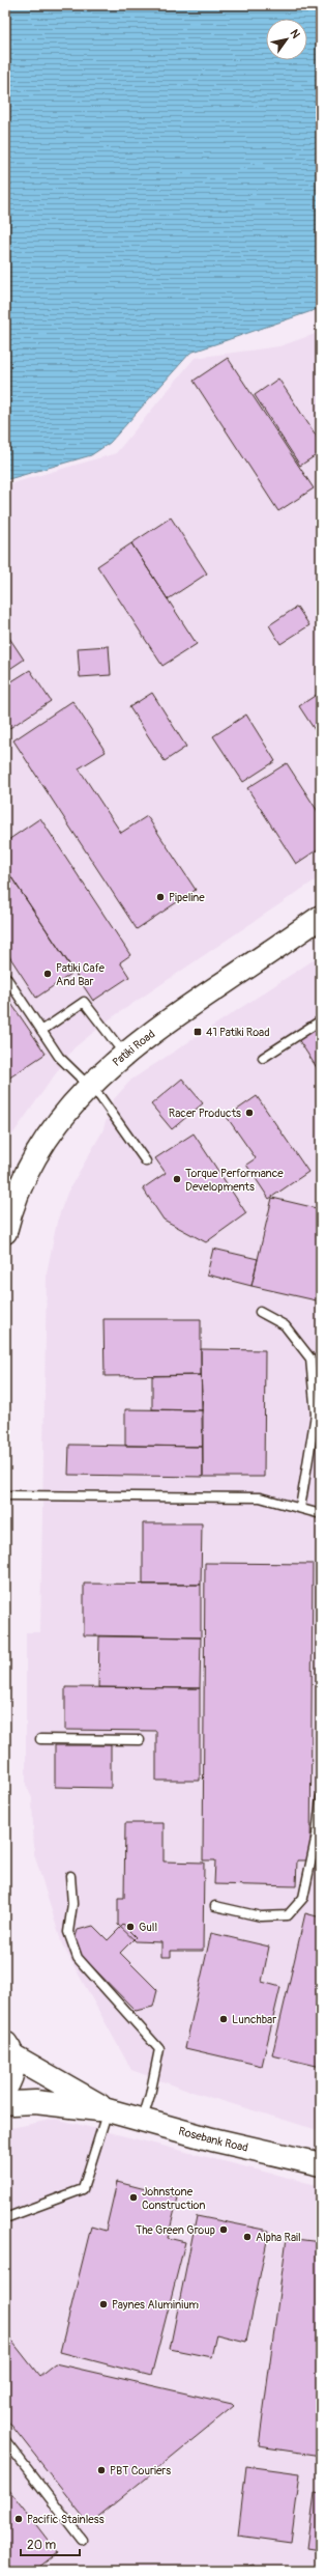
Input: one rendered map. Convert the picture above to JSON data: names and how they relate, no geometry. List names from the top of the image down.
{
  "streets": {
    "main road": ["Patiki Road", "Rosebank Road"]
  },
  "places": {
    "other": [
      "Pipeline",
      "Patiki Cafe And Bar",
      "Racer Products",
      "Torque Performance Developments",
      "Gull",
      "Lunchbar",
      "Johnstone Construction",
      "The Green Group",
      "Alpha Rail",
      "Paynes Aluminium",
      "PBT Couriers",
      "Pacific Stainless"
    ],
    "transit": ["41 Patiki Road"]
  },
  "scale_bar": "20 m",
  "north": "top right"
}
